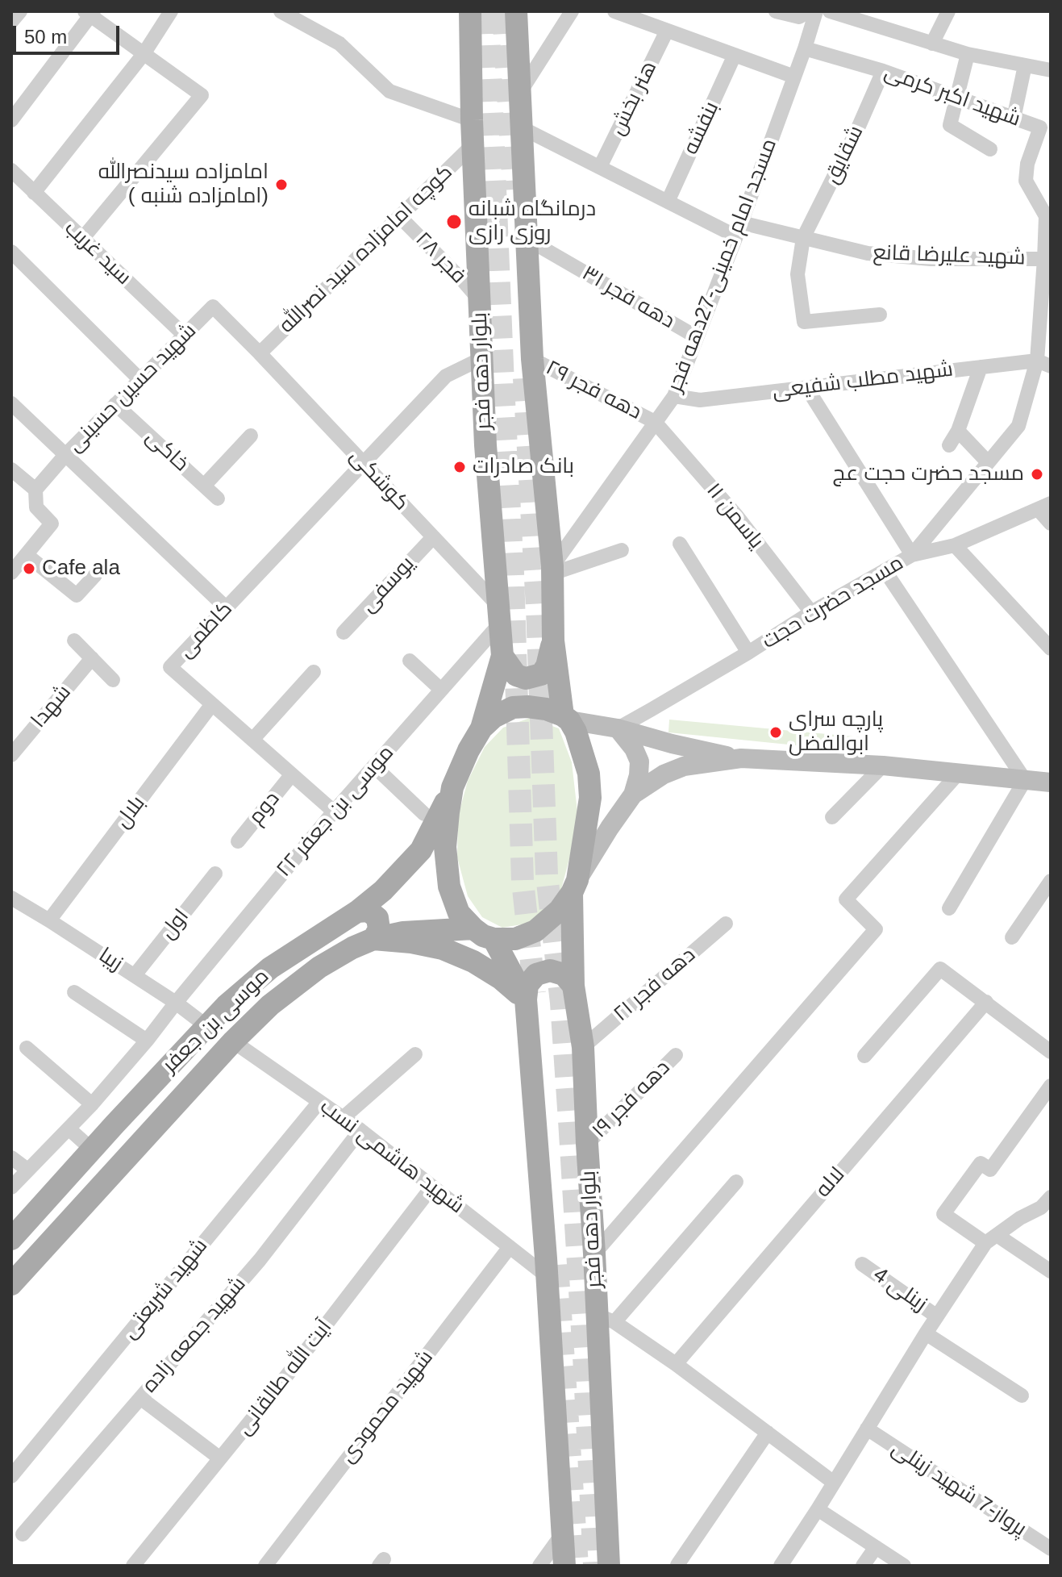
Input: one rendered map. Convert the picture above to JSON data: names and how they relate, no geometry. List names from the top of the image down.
{
  "streets": {
    "main road": ["بلوار دهه فجر", "موسی بن جعفر"],
    "street": [
      "شهید اکبر کرمی",
      "هنر بخش",
      "بنفشه",
      "شقایق",
      "کوچه امامزاده سید نصرالله",
      "سید غریب",
      "شهید علیرضا قانع",
      "فجر ۲۸",
      "مسجد امام خمینی-27دهه فجر",
      "دهه فجر ۳۱",
      "شهید مطلب شفیعی",
      "شهید حسین حسینی",
      "دهه فجر ۲۹",
      "خاکی",
      "کوشکی",
      "یاسمن ۱۱",
      "یوسفی",
      "مسجد حضرت حجت",
      "کاظمی",
      "شهدا",
      "دوم",
      "موسی بن جعفر ۲۲",
      "بلال",
      "اول",
      "زیبا",
      "دهه فجر ۲۱",
      "دهه فجر ۱۹",
      "شهید هاشمی نسب",
      "لاله",
      "شهید شریعتی",
      "زینلی 4",
      "شهید جمعه زاده",
      "آیت الله طالقانی",
      "شهید محمودی",
      "پرواز-7 شهید زینلی"
    ]
  },
  "crossings": [
    ["شهید اکبر کرمی", "شقایق"],
    ["شهید اکبر کرمی", "شهید علیرضا قانع"],
    ["شهید اکبر کرمی", "مسجد امام خمینی-27دهه فجر"],
    ["شهید اکبر کرمی", "مسجد حضرت حجت"],
    ["هنر بخش", "شهید علیرضا قانع"],
    ["بنفشه", "شهید علیرضا قانع"],
    ["شقایق", "شهید علیرضا قانع"],
    ["کوچه امامزاده سید نصرالله", "فجر ۲۸"],
    ["کوچه امامزاده سید نصرالله", "بلوار دهه فجر"],
    ["کوچه امامزاده سید نصرالله", "شهید حسین حسینی"],
    ["کوچه امامزاده سید نصرالله", "کوشکی"],
    ["سید غریب", "شهید حسین حسینی"],
    ["شهید علیرضا قانع", "مسجد امام خمینی-27دهه فجر"],
    ["شهید علیرضا قانع", "مسجد حضرت حجت"],
    ["فجر ۲۸", "بلوار دهه فجر"],
    ["مسجد امام خمینی-27دهه فجر", "دهه فجر ۳۱"],
    ["مسجد امام خمینی-27دهه فجر", "شهید مطلب شفیعی"],
    ["مسجد امام خمینی-27دهه فجر", "دهه فجر ۲۹"],
    ["مسجد امام خمینی-27دهه فجر", "یاسمن ۱۱"],
    ["بلوار دهه فجر", "کوشکی"],
    ["بلوار دهه فجر", "کاظمی"],
    ["بلوار دهه فجر", "موسی بن جعفر ۲۲"],
    ["بلوار دهه فجر", "دهه فجر ۲۱"],
    ["بلوار دهه فجر", "موسی بن جعفر"],
    ["بلوار دهه فجر", "دهه فجر ۱۹"],
    ["شهید مطلب شفیعی", "مسجد حضرت حجت"],
    ["شهید حسین حسینی", "خاکی"],
    ["شهید حسین حسینی", "کوشکی"],
    ["دهه فجر ۲۹", "یاسمن ۱۱"],
    ["کوشکی", "یوسفی"],
    ["کوشکی", "کاظمی"],
    ["کوشکی", "موسی بن جعفر ۲۲"],
    ["یاسمن ۱۱", "مسجد حضرت حجت"],
    ["کاظمی", "دوم"],
    ["کاظمی", "موسی بن جعفر ۲۲"],
    ["کاظمی", "بلال"],
    ["موسی بن جعفر ۲۲", "زیبا"],
    ["بلال", "زیبا"],
    ["اول", "زیبا"],
    ["زیبا", "موسی بن جعفر"],
    ["موسی بن جعفر", "شهید هاشمی نسب"],
    ["شهید هاشمی نسب", "شهید شریعتی"],
    ["شهید هاشمی نسب", "شهید جمعه زاده"],
    ["شهید هاشمی نسب", "آیت الله طالقانی"],
    ["شهید هاشمی نسب", "شهید محمودی"]
  ],
  "places": [
    "امامزاده سیدنصرالله ( امامزاده شنبه)",
    "درمانگاه شبانه روزی رازی",
    "بانک صادرات",
    "مسجد حضرت حجت عج",
    "Cafe ala",
    "پارچه سرای ابوالفضل"
  ],
  "scale_bar": "50 m"
}
